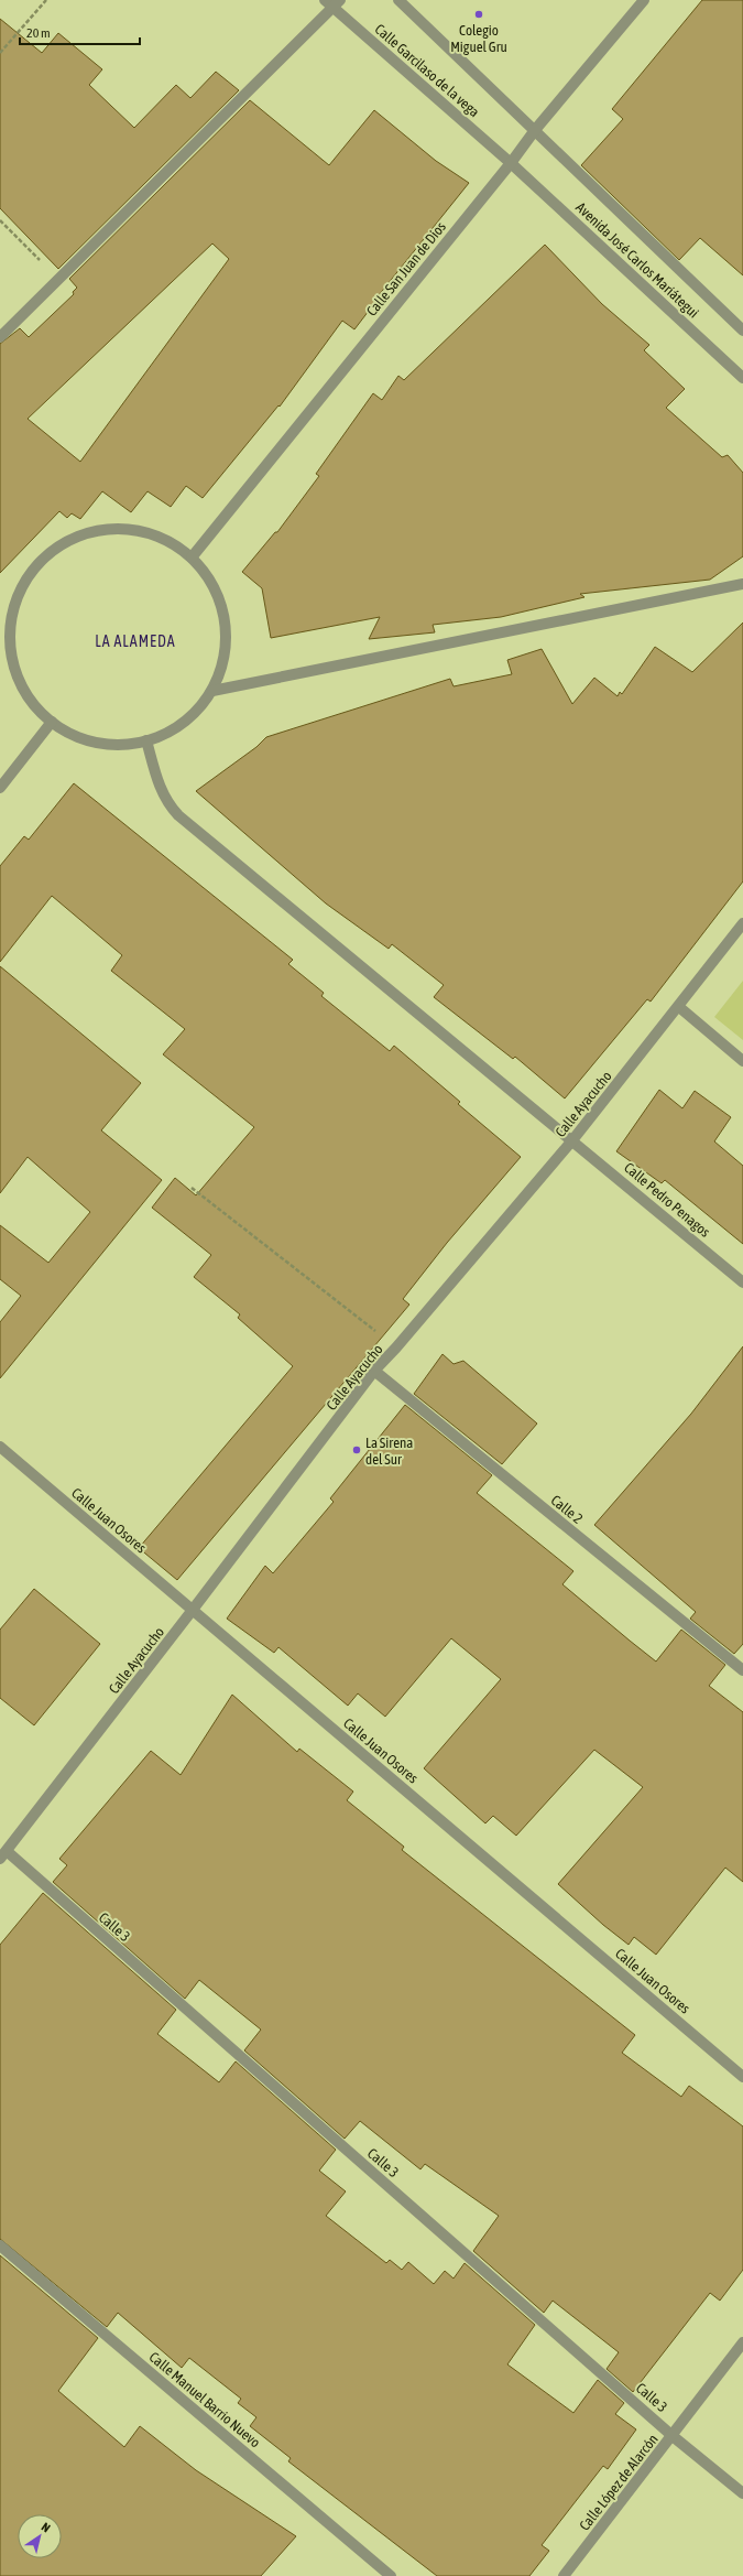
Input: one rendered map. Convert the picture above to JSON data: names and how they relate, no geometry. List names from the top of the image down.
{
  "streets": {
    "street": [
      "Calle Garcilaso de la vega",
      "Avenida José Carlos Mariátegui",
      "Calle San Juan de Dios",
      "Calle Ayacucho",
      "Calle Pedro Penagos",
      "Calle 2",
      "Calle Juan Osores",
      "Calle 3",
      "Calle Manuel Barrio Nuevo",
      "Calle López de Alarcón"
    ]
  },
  "crossings": [
    ["Calle Garcilaso de la vega", "Avenida José Carlos Mariátegui"],
    ["Calle Garcilaso de la vega", "Calle San Juan de Dios"],
    ["Avenida José Carlos Mariátegui", "Calle San Juan de Dios"],
    ["Calle Ayacucho", "Calle Pedro Penagos"],
    ["Calle Ayacucho", "Calle 2"],
    ["Calle Ayacucho", "Calle Juan Osores"],
    ["Calle Ayacucho", "Calle 3"],
    ["Calle 3", "Calle López de Alarcón"]
  ],
  "districts": ["LA ALAMEDA"],
  "places": ["Colegio Miguel Gru", "La Sirena del Sur"],
  "scale_bar": "20 m",
  "north": "top right"
}
